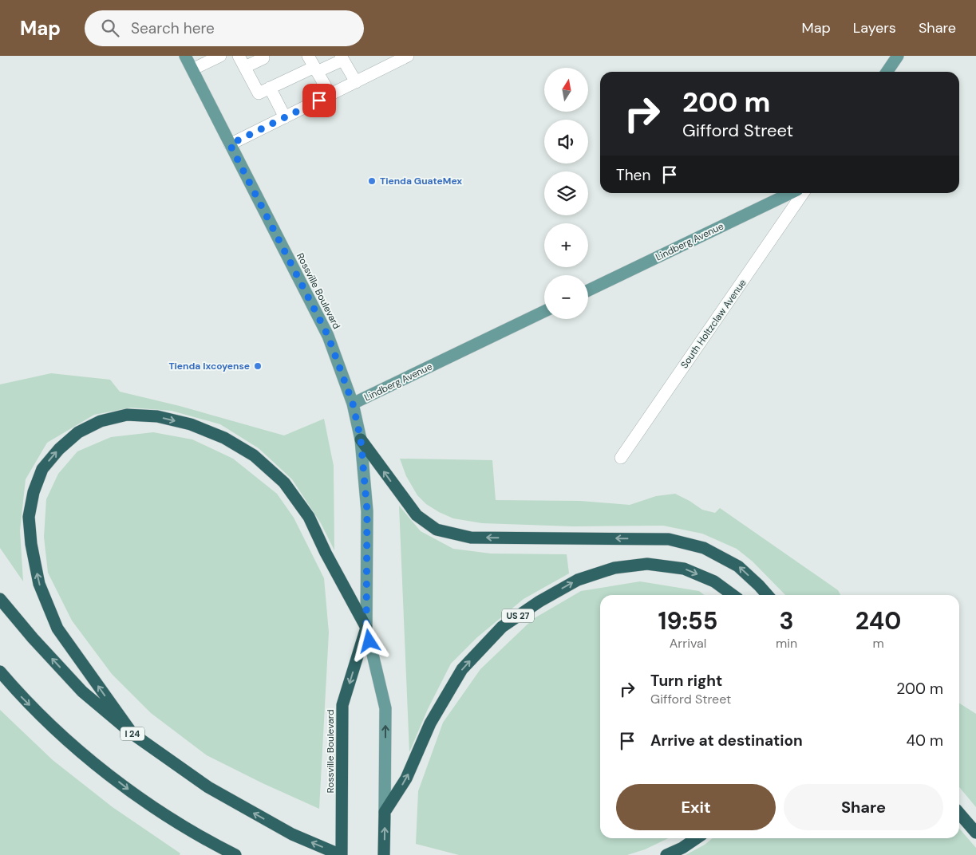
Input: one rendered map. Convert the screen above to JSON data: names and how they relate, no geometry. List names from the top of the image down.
{
  "streets": {
    "highway": ["Rossville Boulevard", "US 27", "I 24"],
    "main road": ["Lindberg Avenue"],
    "street": ["South Holtzclaw Avenue"]
  },
  "crossings": [
    ["Lindberg Avenue", "Rossville Boulevard"],
    ["Rossville Boulevard", "US 27"],
    ["Rossville Boulevard", "I 24"]
  ],
  "places": ["Tienda GuateMex", "Tienda Ixcoyense"],
  "north": "top",
  "page": {
    "header": "Map",
    "search": "Search here",
    "nav": ["Map", "Layers", "Share"],
    "map_buttons": ["+", "−"],
    "turn": ["200 m", "Gifford Street"],
    "then": "Then",
    "eta": [
      "19:55",
      "Arrival",
      "3",
      "min",
      "240",
      "m"
    ],
    "list": [
      {
        "name": "Turn right",
        "note": "Gifford Street",
        "value": "200 m"
      },
      {
        "name": "Arrive at destination",
        "value": "40 m"
      }
    ],
    "buttons": ["Exit", "Share"]
  }
}
